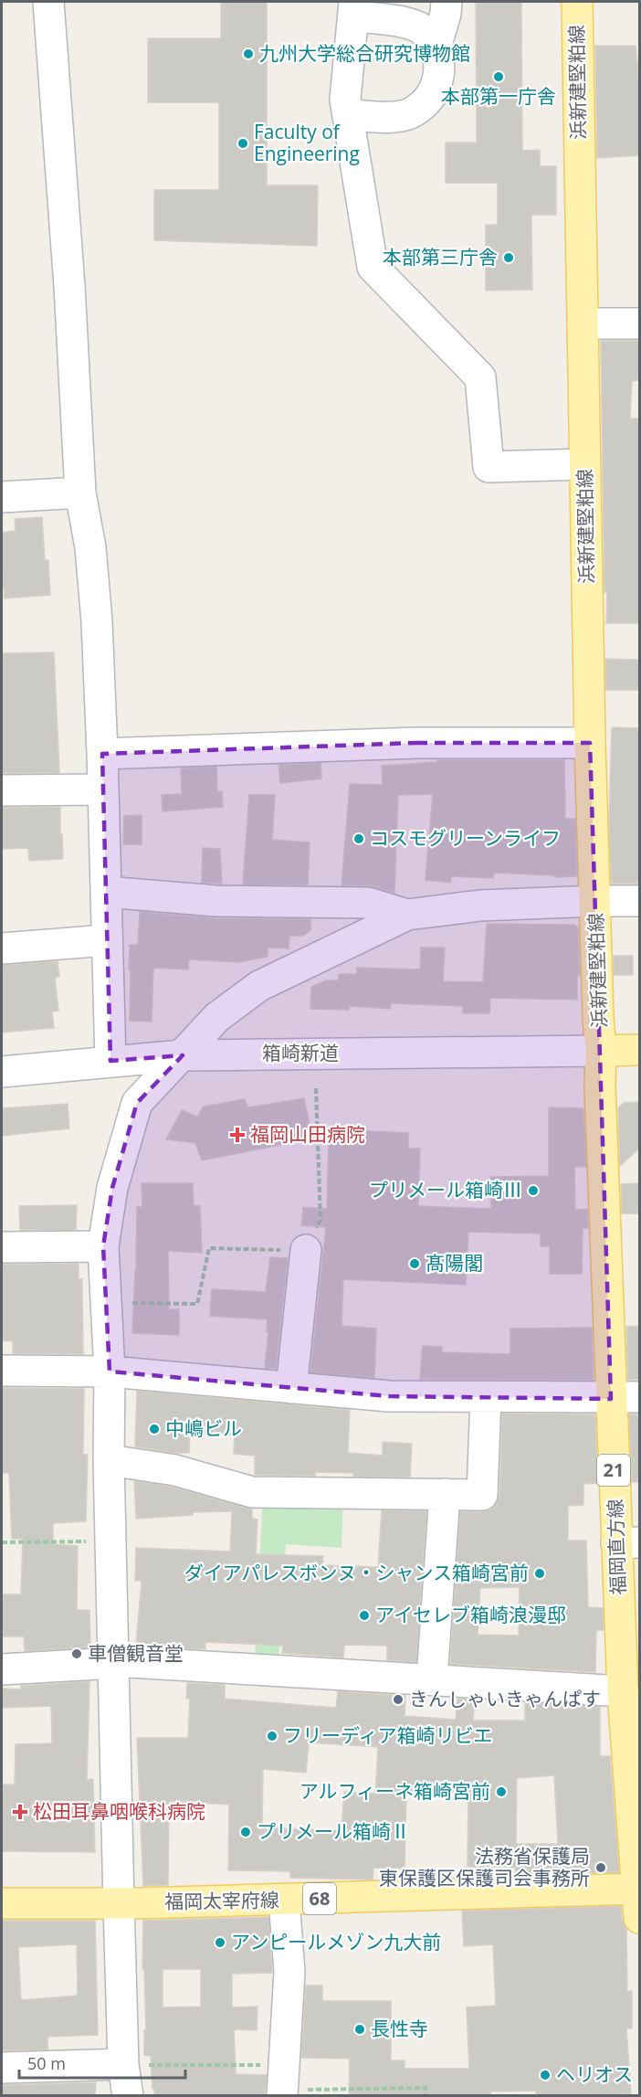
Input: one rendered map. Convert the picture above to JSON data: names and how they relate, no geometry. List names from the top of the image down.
{
  "streets": {
    "main road": [
      "浜新建堅粕線",
      "21",
      "福岡直方線",
      "68",
      "福岡太宰府線"
    ],
    "street": ["箱崎新道"]
  },
  "crossings": [
    ["浜新建堅粕線", "箱崎新道"],
    ["浜新建堅粕線", "福岡直方線"],
    ["箱崎新道", "福岡直方線"],
    ["福岡直方線", "福岡太宰府線"]
  ],
  "places": {
    "other": [
      "九州大学総合研究博物館",
      "本部第一庁舎",
      "Faculty of Engineering",
      "本部第三庁舎",
      "コスモグリーンライフ",
      "プリメール箱崎Ⅲ",
      "髙陽閣",
      "中嶋ビル",
      "ダイアパレスボンヌ・シャンス箱崎宮前",
      "アイセレブ箱崎浪漫邸",
      "車僧観音堂",
      "きんしゃいきゃんぱす",
      "フリーディア箱崎リビエ",
      "アルフィーネ箱崎宮前",
      "プリメール箱崎Ⅱ",
      "法務省保護局 東保護区保護司会事務所",
      "アンピールメゾン九大前",
      "長性寺",
      "ヘリオス"
    ],
    "health": ["福岡山田病院", "松田耳鼻咽喉科病院"]
  },
  "scale_bar": "50 m"
}
